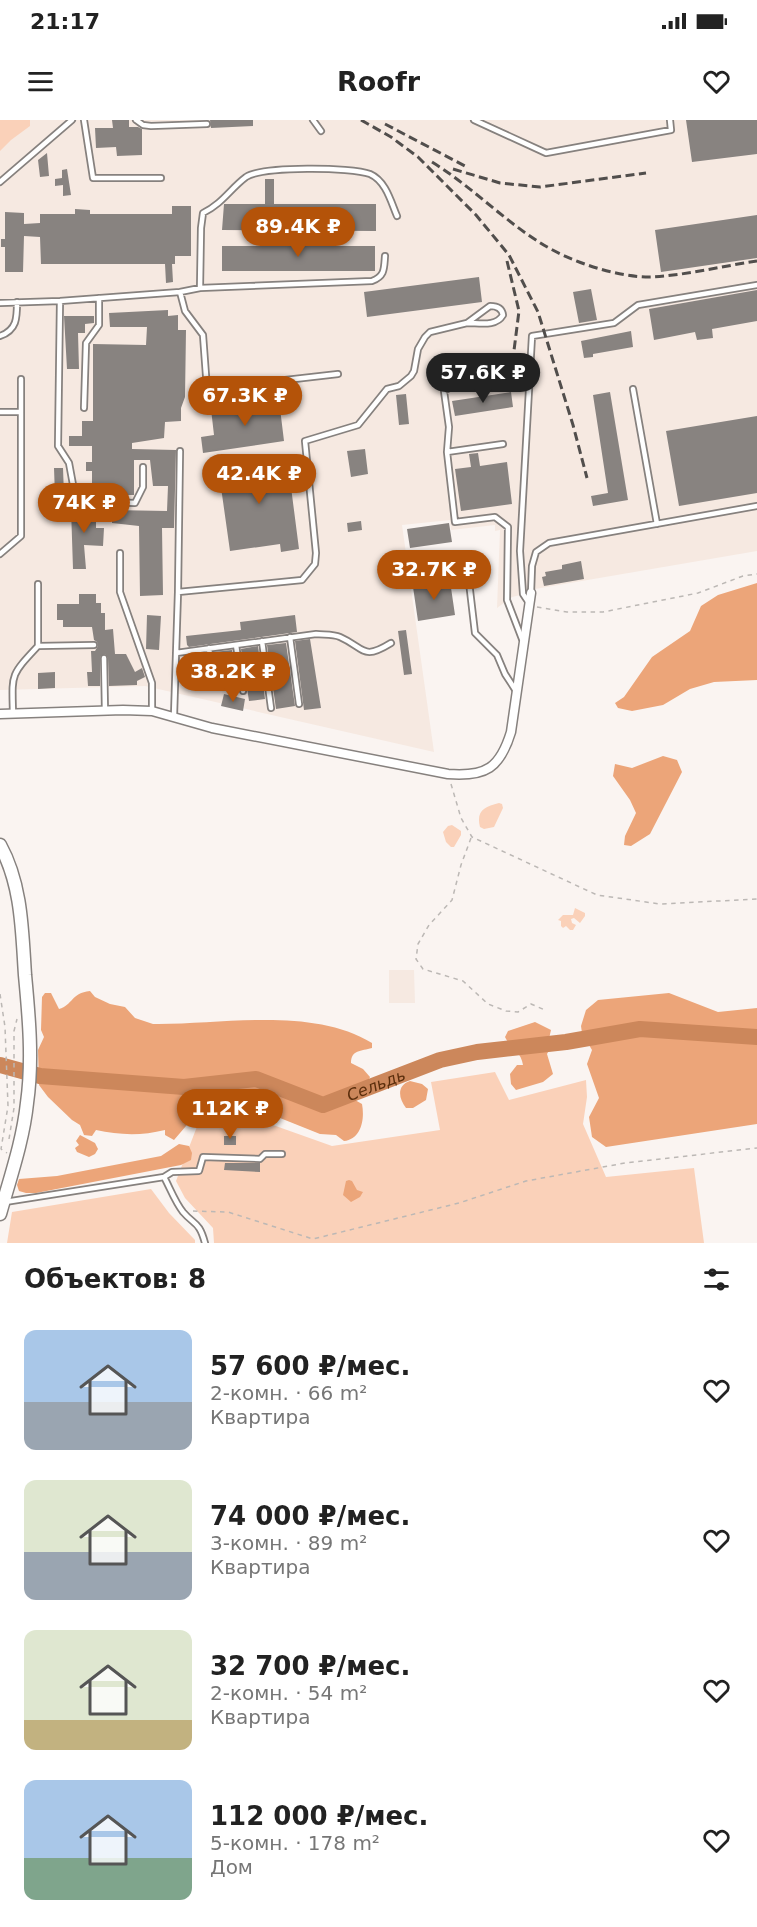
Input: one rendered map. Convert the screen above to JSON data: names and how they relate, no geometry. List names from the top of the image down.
{
  "water": ["Сельдь"],
  "page": {
    "status": "21:17",
    "header": "Roofr",
    "price": [
      "89.4K ₽",
      "57.6K ₽",
      "67.3K ₽",
      "42.4K ₽",
      "74K ₽",
      "32.7K ₽",
      "38.2K ₽",
      "112K ₽"
    ],
    "heading": "Объектов: 8",
    "list": [
      {
        "name": "57 600 ₽/мес.",
        "note": "2-комн. · 66 m² · Квартира"
      },
      {
        "name": "74 000 ₽/мес.",
        "note": "3-комн. · 89 m² · Квартира"
      },
      {
        "name": "32 700 ₽/мес.",
        "note": "2-комн. · 54 m² · Квартира"
      },
      {
        "name": "112 000 ₽/мес.",
        "note": "5-комн. · 178 m² · Дом"
      }
    ]
  }
}
